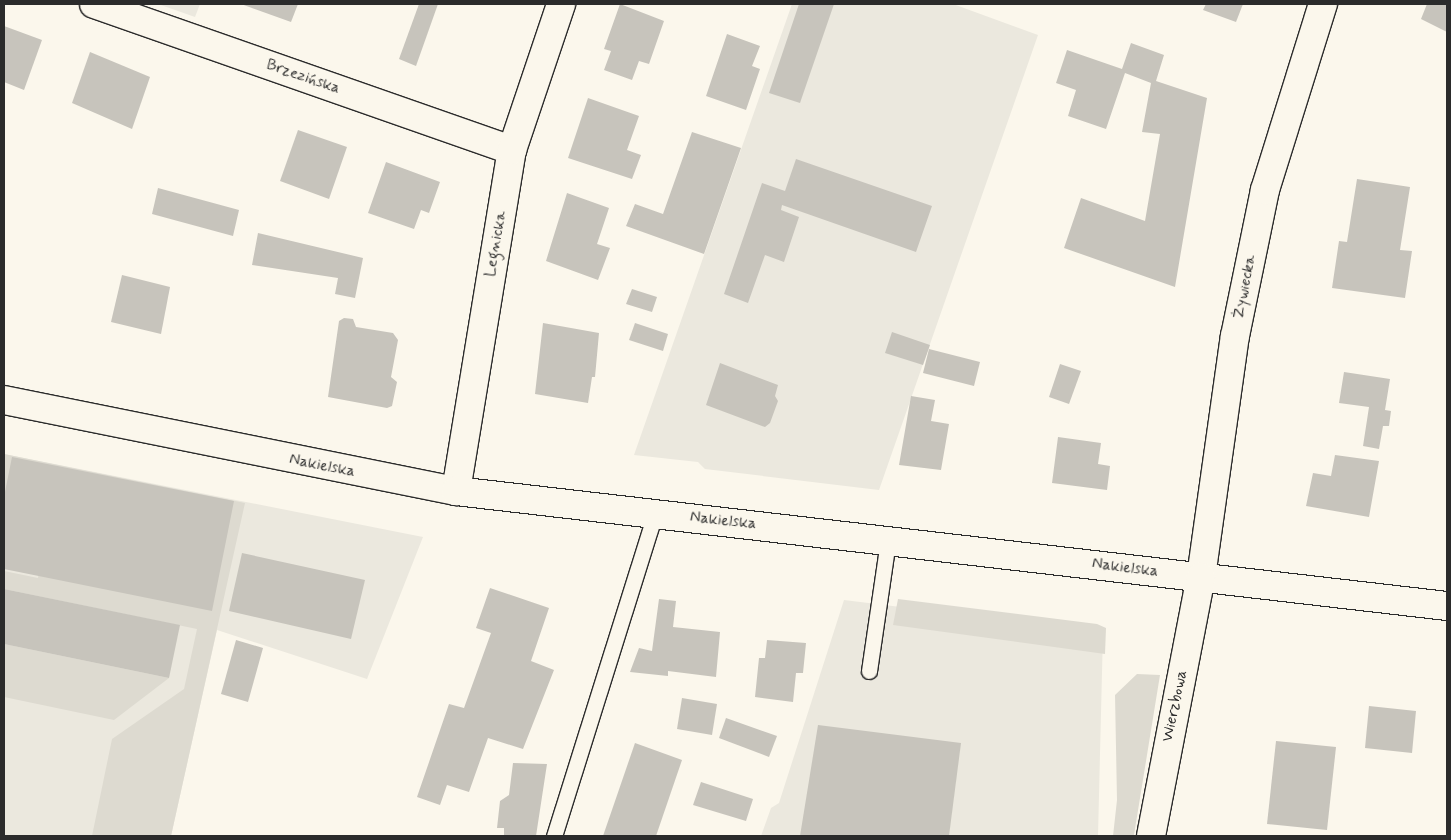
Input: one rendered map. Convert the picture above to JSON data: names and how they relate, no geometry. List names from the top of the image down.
{
  "streets": {
    "street": [
      "Brzezińska",
      "Legnicka",
      "Żywiecka",
      "Nakielska",
      "Wierzbowa"
    ]
  },
  "crossings": [
    ["Brzezińska", "Legnicka"],
    ["Legnicka", "Nakielska"],
    ["Żywiecka", "Nakielska"],
    ["Żywiecka", "Wierzbowa"],
    ["Nakielska", "Wierzbowa"]
  ]
}
